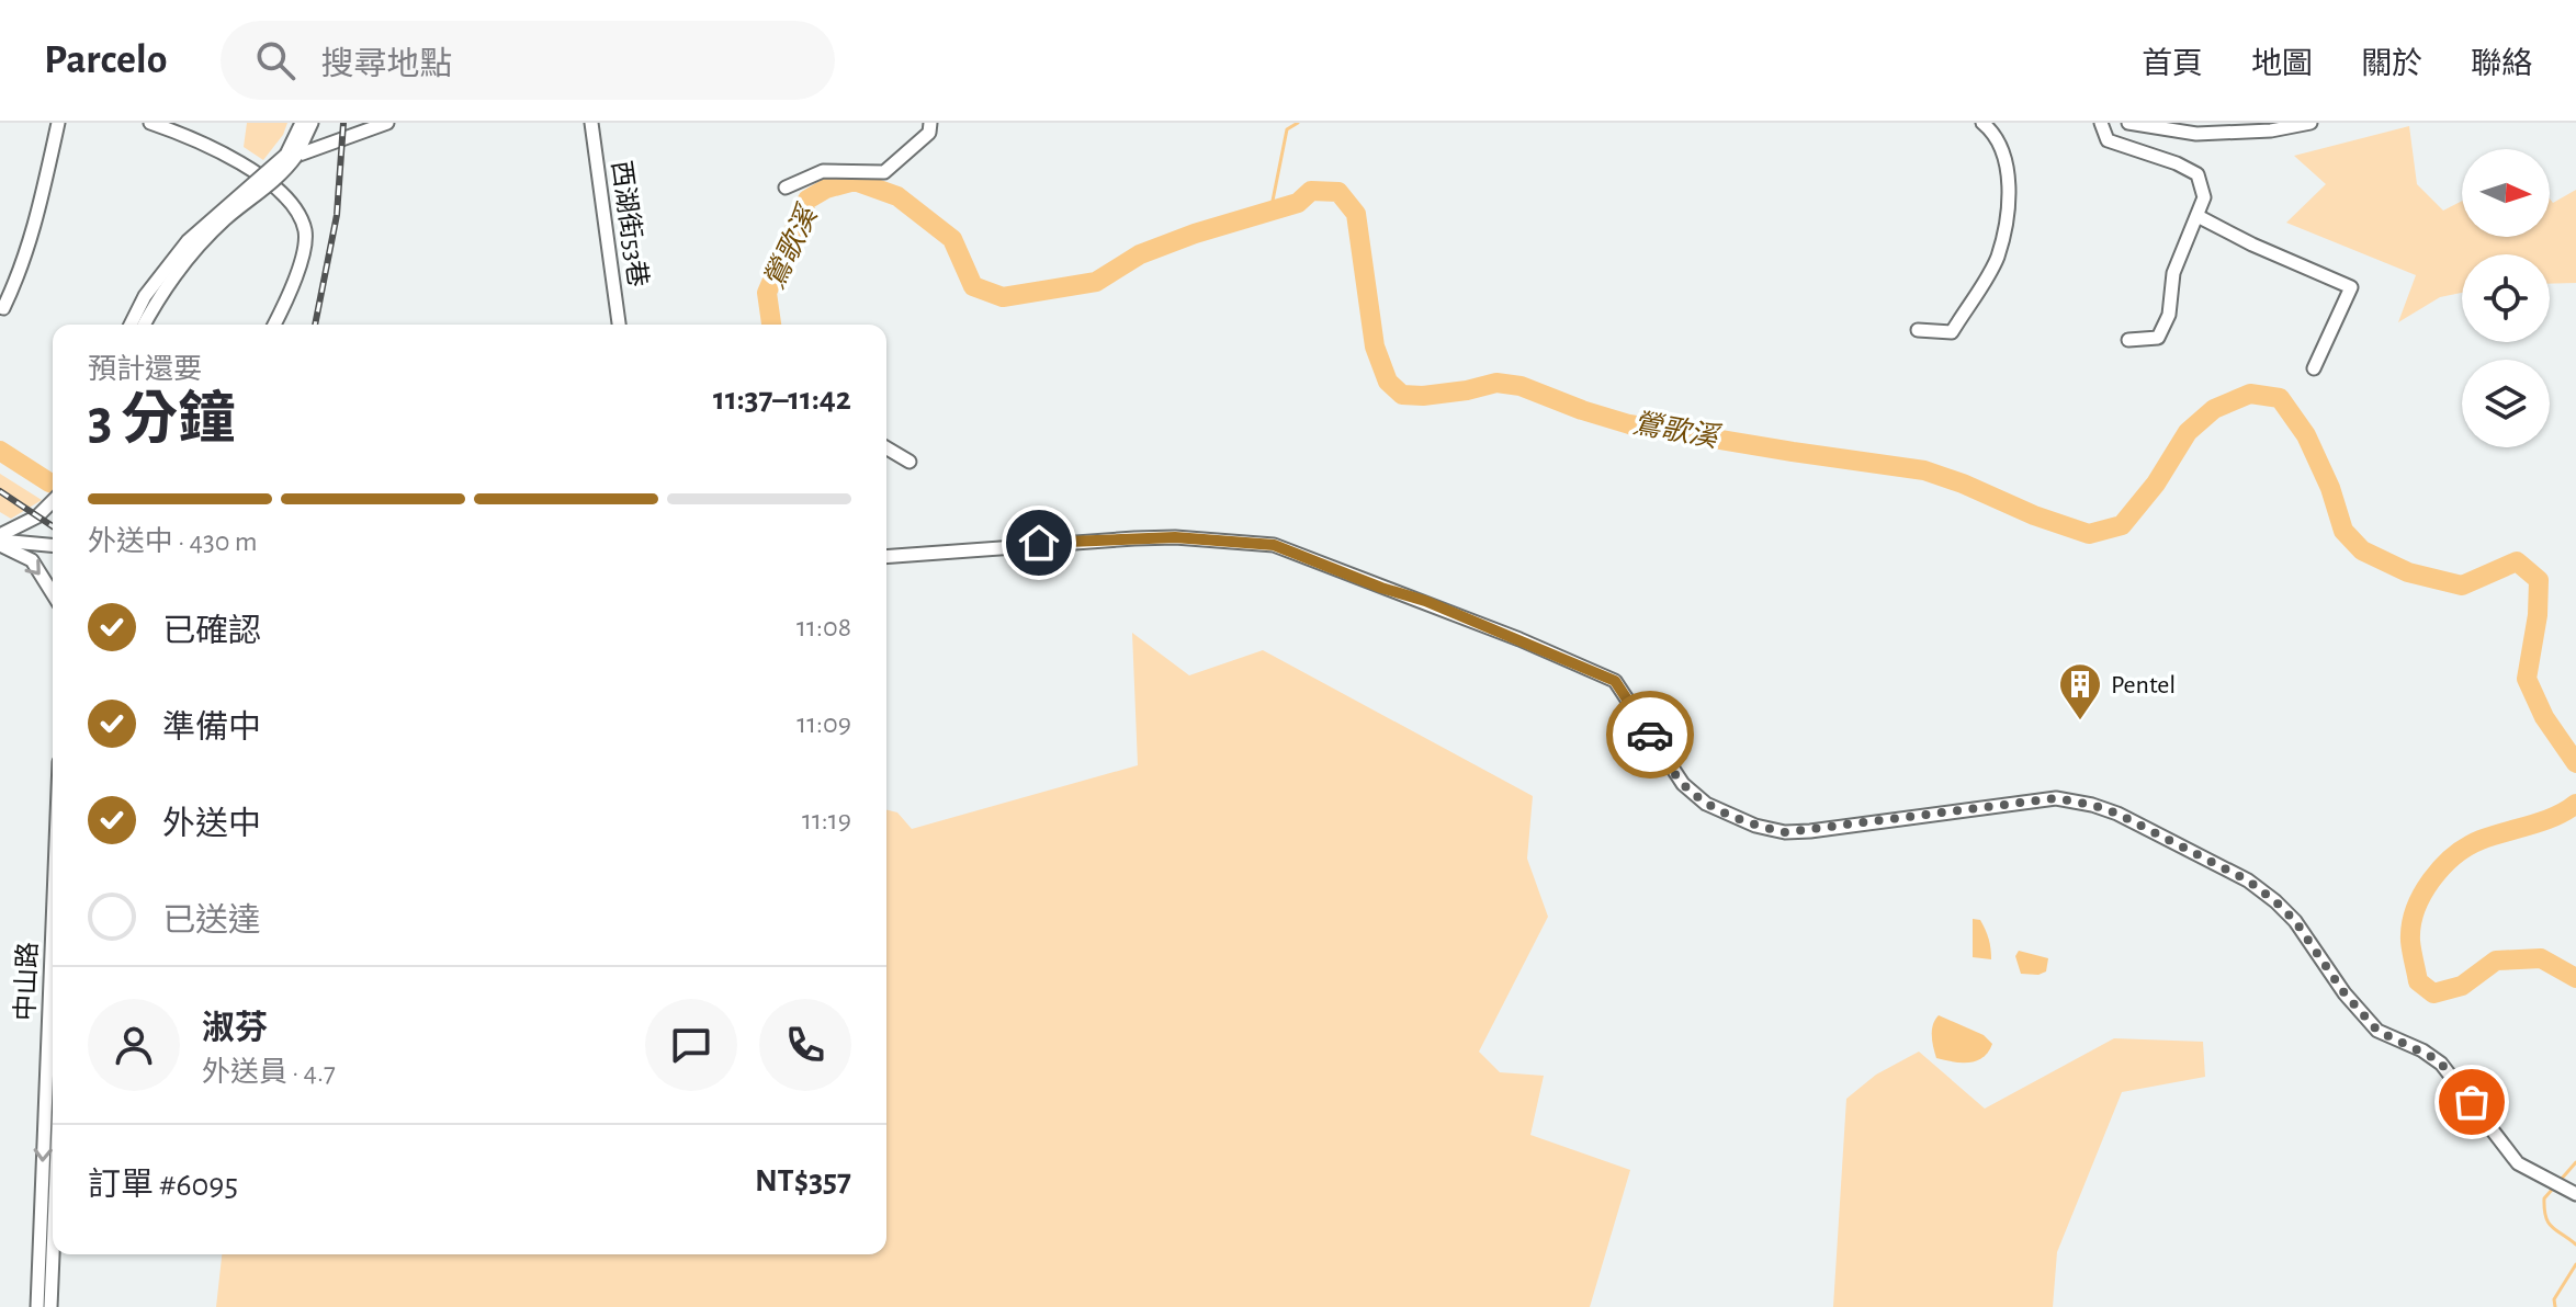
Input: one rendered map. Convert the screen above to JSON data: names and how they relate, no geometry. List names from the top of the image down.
{
  "streets": {
    "street": ["西湖街53巷", "中山路"]
  },
  "one_way": ["中山路"],
  "water": ["鶯歌溪"],
  "places": {
    "building": ["Pentel"]
  },
  "north": "right",
  "page": {
    "header": "Parcelo",
    "search": "搜尋地點",
    "nav": [
      "首頁",
      "地圖",
      "關於",
      "聯絡"
    ],
    "heading": ["3 分鐘", "預計還要", "11:37–11:42"],
    "panel": [
      "淑芬",
      "外送員 · 4.7",
      "訂單 #6095",
      "NT$357"
    ],
    "bar": "外送中 · 430 m",
    "list": [
      ["已確認", "11:08"],
      ["準備中", "11:09"],
      ["外送中", "11:19"],
      "已送達"
    ]
  }
}
